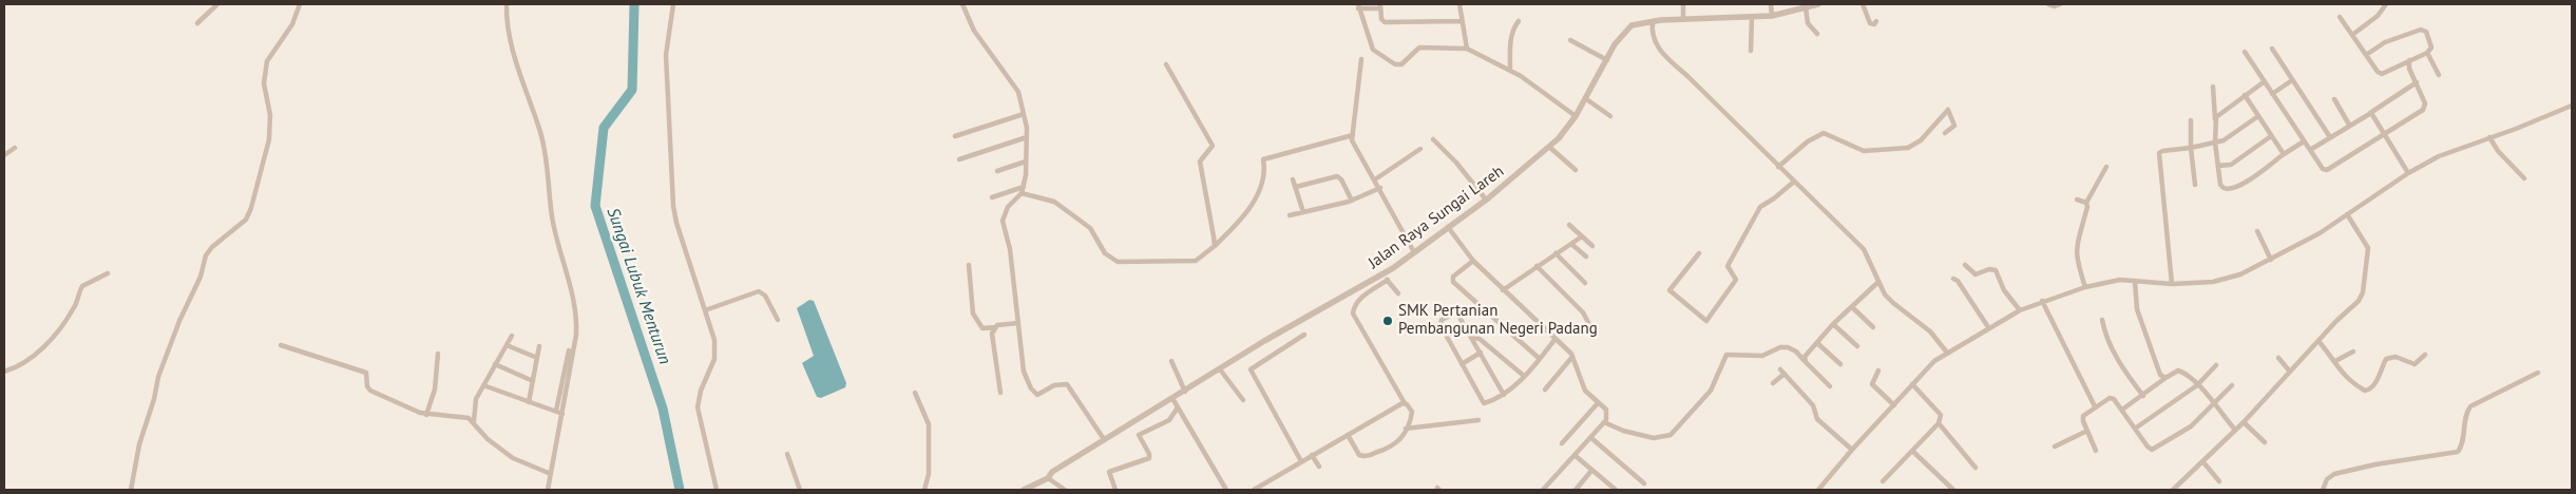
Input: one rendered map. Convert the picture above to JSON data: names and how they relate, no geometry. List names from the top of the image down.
{
  "streets": {
    "street": ["Jalan Raya Sungai Lareh"]
  },
  "water": ["Sungai Lubuk Menturun"],
  "places": ["SMK Pertanian Pembangunan Negeri Padang"]
}
